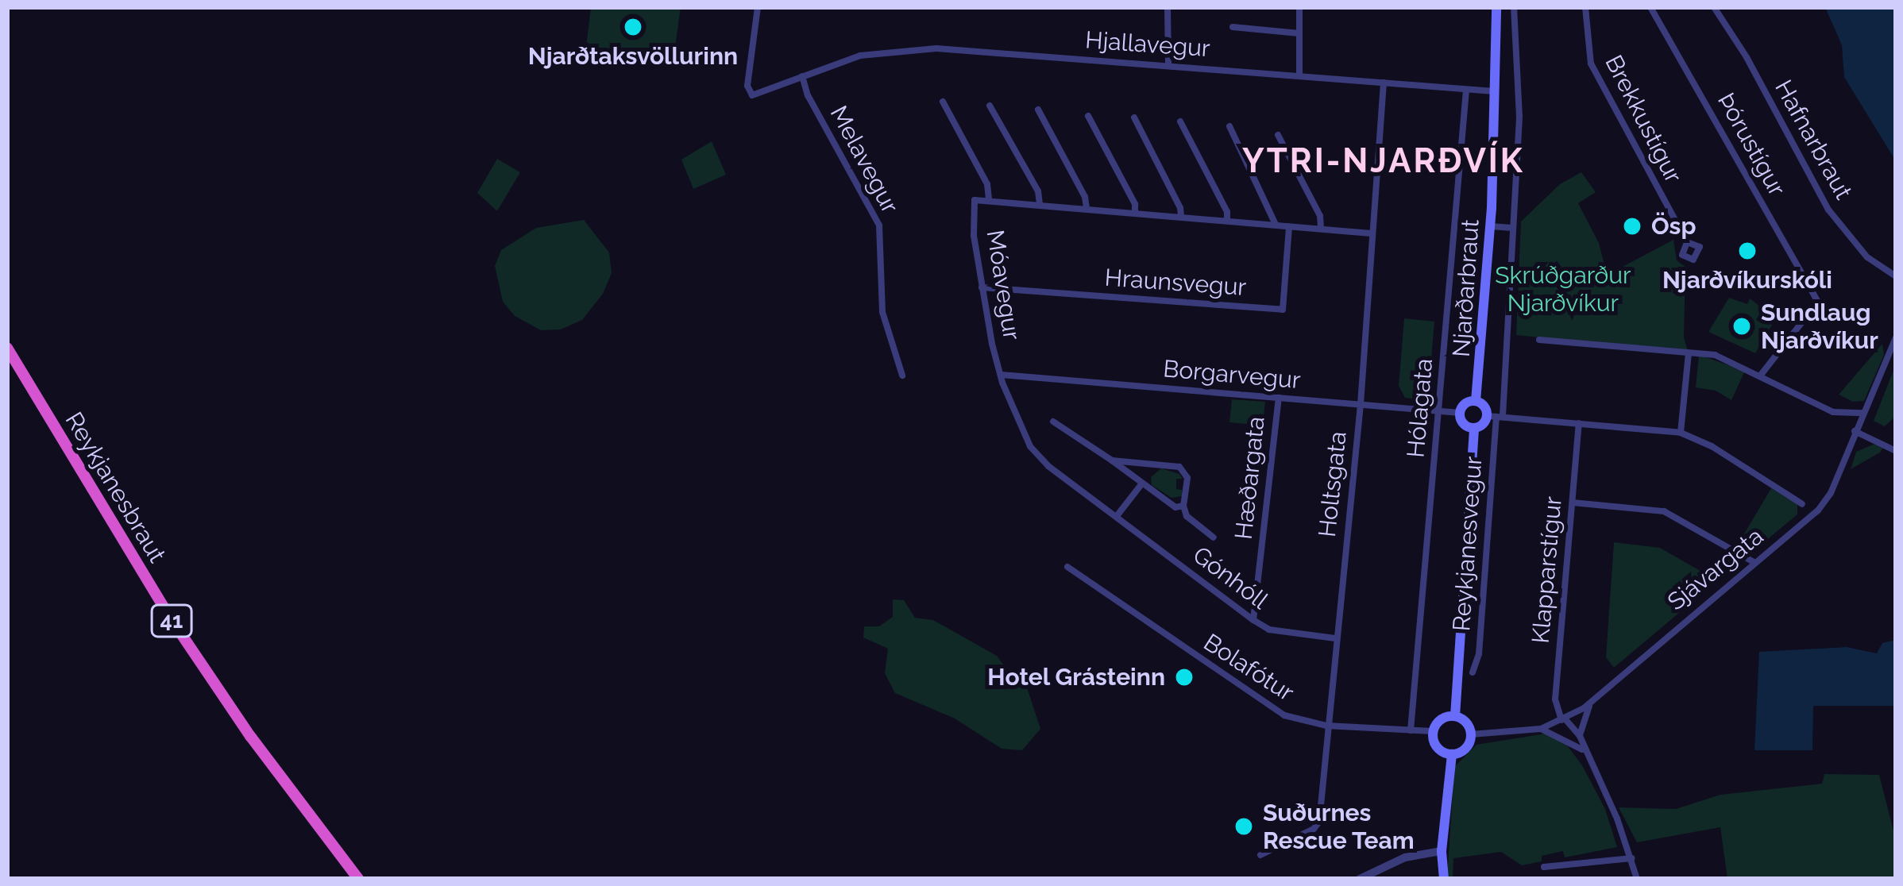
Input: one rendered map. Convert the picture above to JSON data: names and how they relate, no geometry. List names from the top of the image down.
{
  "streets": {
    "highway": ["Reykjanesbraut", "41"],
    "main road": ["Njarðarbraut"],
    "street": [
      "Hjallavegur",
      "Brekkustígur",
      "Hafnarbraut",
      "Þórustígur",
      "Melavegur",
      "Hraunsvegur",
      "Móavegur",
      "Borgarvegur",
      "Hólagata",
      "Hæðargata",
      "Holtsgata",
      "Reykjanesvegur",
      "Sjávargata",
      "Klapparstígur",
      "Gónhóll",
      "Bolafótur"
    ]
  },
  "crossings": [
    ["Hjallavegur", "Melavegur"],
    ["Hjallavegur", "Njarðarbraut"],
    ["Hjallavegur", "Hólagata"],
    ["Hjallavegur", "Holtsgata"],
    ["Hraunsvegur", "Móavegur"],
    ["Móavegur", "Borgarvegur"],
    ["Móavegur", "Gónhóll"],
    ["Borgarvegur", "Hólagata"],
    ["Borgarvegur", "Hæðargata"],
    ["Borgarvegur", "Holtsgata"],
    ["Borgarvegur", "Gónhóll"],
    ["Hólagata", "Bolafótur"],
    ["Hæðargata", "Gónhóll"],
    ["Holtsgata", "Gónhóll"],
    ["Holtsgata", "Bolafótur"],
    ["Sjávargata", "Klapparstígur"],
    ["Sjávargata", "Bolafótur"]
  ],
  "districts": ["YTRI-NJARÐVÍK"],
  "parks": ["Skrúðgarður Njarðvíkur"],
  "places": [
    "Njarðtaksvöllurinn",
    "Ösp",
    "Njarðvíkurskóli",
    "Sundlaug Njarðvíkur",
    "Hotel Grásteinn",
    "Suðurnes Rescue Team"
  ]
}
